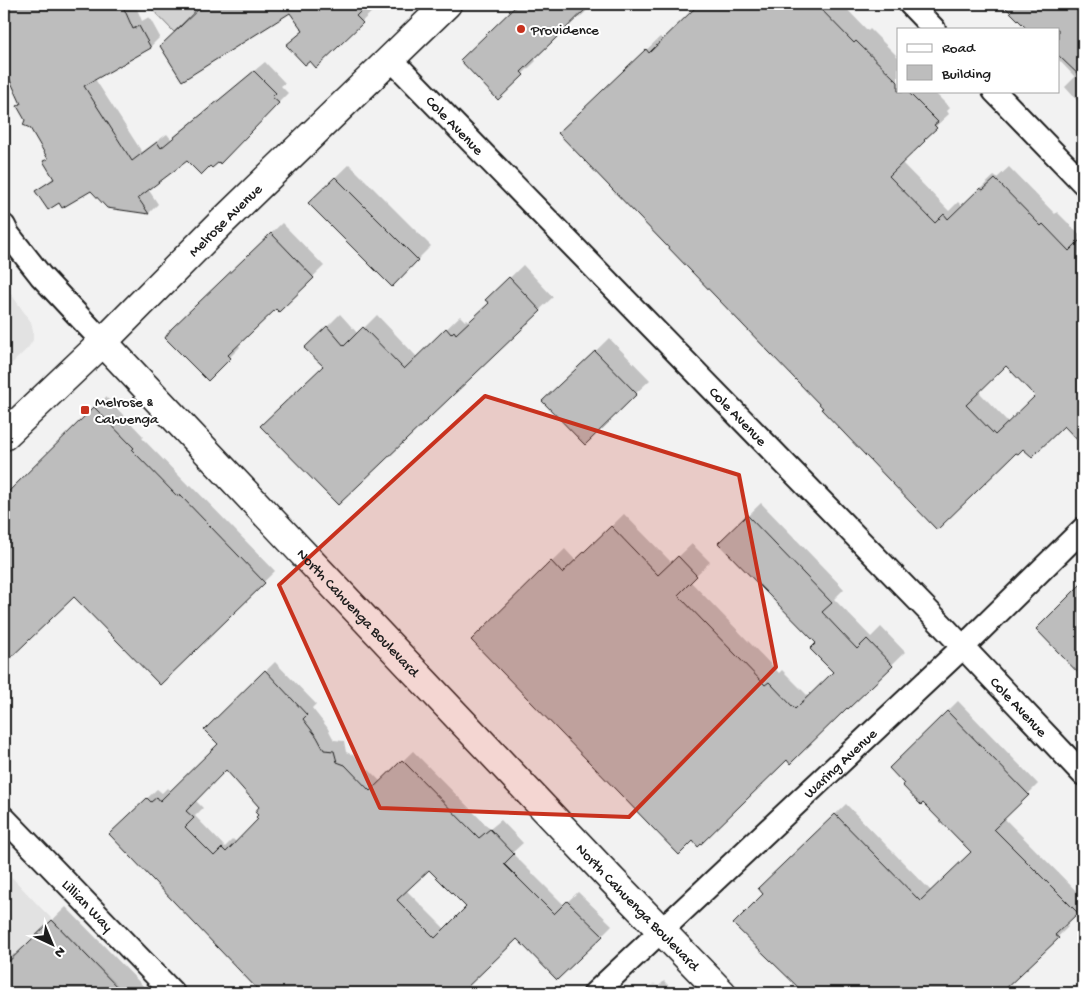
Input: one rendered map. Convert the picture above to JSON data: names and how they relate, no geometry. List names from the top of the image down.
{
  "streets": {
    "main road": ["Melrose Avenue", "North Cahuenga Boulevard"],
    "street": ["Cole Avenue", "Waring Avenue", "Lillian Way"]
  },
  "crossings": [
    ["Cole Avenue", "Melrose Avenue"],
    ["Cole Avenue", "Waring Avenue"],
    ["Melrose Avenue", "North Cahuenga Boulevard"],
    ["North Cahuenga Boulevard", "Waring Avenue"]
  ],
  "places": {
    "other": ["Providence"],
    "transit": ["Melrose & Cahuenga"]
  },
  "legend": ["Road", "Building"],
  "north": "bottom right"
}
